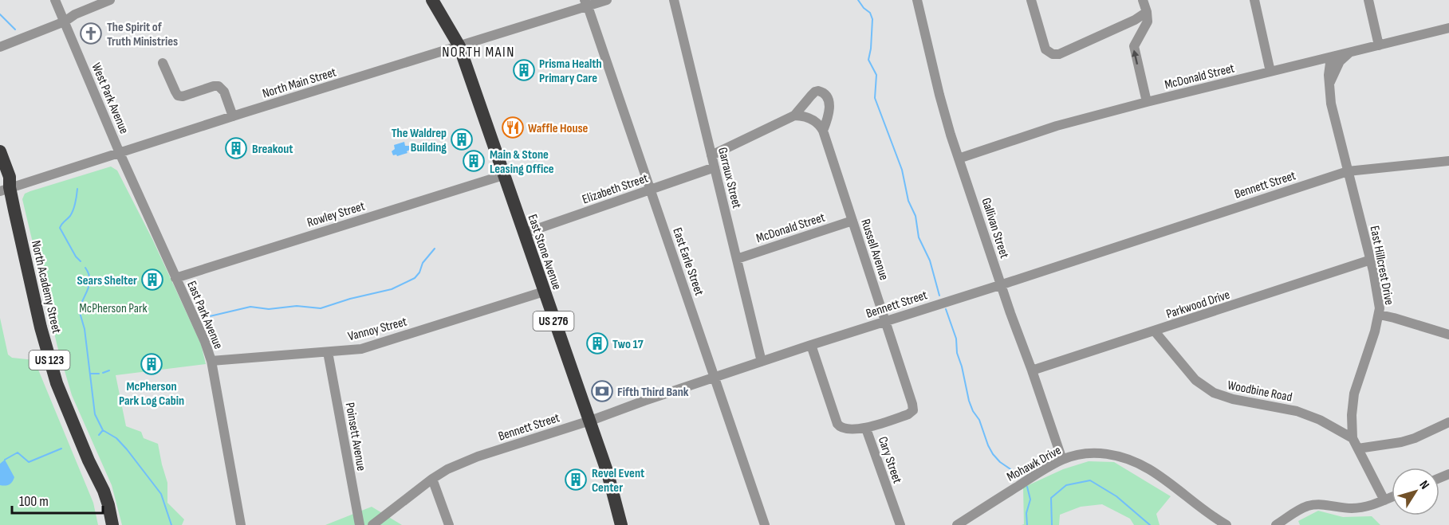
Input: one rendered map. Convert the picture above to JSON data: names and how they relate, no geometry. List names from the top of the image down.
{
  "streets": {
    "highway": [
      "East Stone Avenue",
      "North Academy Street",
      "US 276",
      "US 123"
    ],
    "street": [
      "McDonald Street",
      "North Main Street",
      "West Park Avenue",
      "Garraux Street",
      "Bennett Street",
      "Elizabeth Street",
      "Rowley Street",
      "Gallivan Street",
      "Russell Avenue",
      "East Earle Street",
      "East Hillcrest Drive",
      "Parkwood Drive",
      "East Park Avenue",
      "Vannoy Street",
      "Woodbine Road",
      "Poinsett Avenue",
      "Cary Street",
      "Mohawk Drive"
    ]
  },
  "crossings": [
    ["McDonald Street", "Garraux Street"],
    ["McDonald Street", "Gallivan Street"],
    ["McDonald Street", "Russell Avenue"],
    ["McDonald Street", "East Hillcrest Drive"],
    ["North Main Street", "West Park Avenue"],
    ["North Main Street", "East Stone Avenue"],
    ["North Main Street", "East Earle Street"],
    ["North Main Street", "North Academy Street"],
    ["North Main Street", "East Park Avenue"],
    ["North Main Street", "US 276"],
    ["West Park Avenue", "East Park Avenue"],
    ["Garraux Street", "Bennett Street"],
    ["Garraux Street", "Elizabeth Street"],
    ["Bennett Street", "Gallivan Street"],
    ["Bennett Street", "Russell Avenue"],
    ["Bennett Street", "East Stone Avenue"],
    ["Bennett Street", "East Earle Street"],
    ["Bennett Street", "East Hillcrest Drive"],
    ["Bennett Street", "Cary Street"],
    ["Elizabeth Street", "East Stone Avenue"],
    ["Elizabeth Street", "East Earle Street"],
    ["Rowley Street", "East Stone Avenue"],
    ["Rowley Street", "East Park Avenue"],
    ["Gallivan Street", "Parkwood Drive"],
    ["Gallivan Street", "Mohawk Drive"],
    ["Russell Avenue", "Cary Street"],
    ["East Stone Avenue", "US 276"],
    ["East Stone Avenue", "Vannoy Street"],
    ["East Hillcrest Drive", "Parkwood Drive"],
    ["East Hillcrest Drive", "Woodbine Road"],
    ["Parkwood Drive", "Woodbine Road"],
    ["East Park Avenue", "Vannoy Street"],
    ["Vannoy Street", "Poinsett Avenue"]
  ],
  "districts": ["NORTH MAIN"],
  "parks": ["McPherson Park"],
  "places": {
    "church": ["The Spirit of Truth Ministries"],
    "building": [
      "Prisma Health Primary Care",
      "The Waldrep Building",
      "Breakout",
      "Main & Stone Leasing Office",
      "Sears Shelter",
      "Two 17",
      "McPherson Park Log Cabin",
      "Revel Event Center"
    ],
    "restaurant": ["Waffle House"],
    "bank": ["Fifth Third Bank"]
  },
  "scale_bar": "100 m",
  "north": "top right"
}
